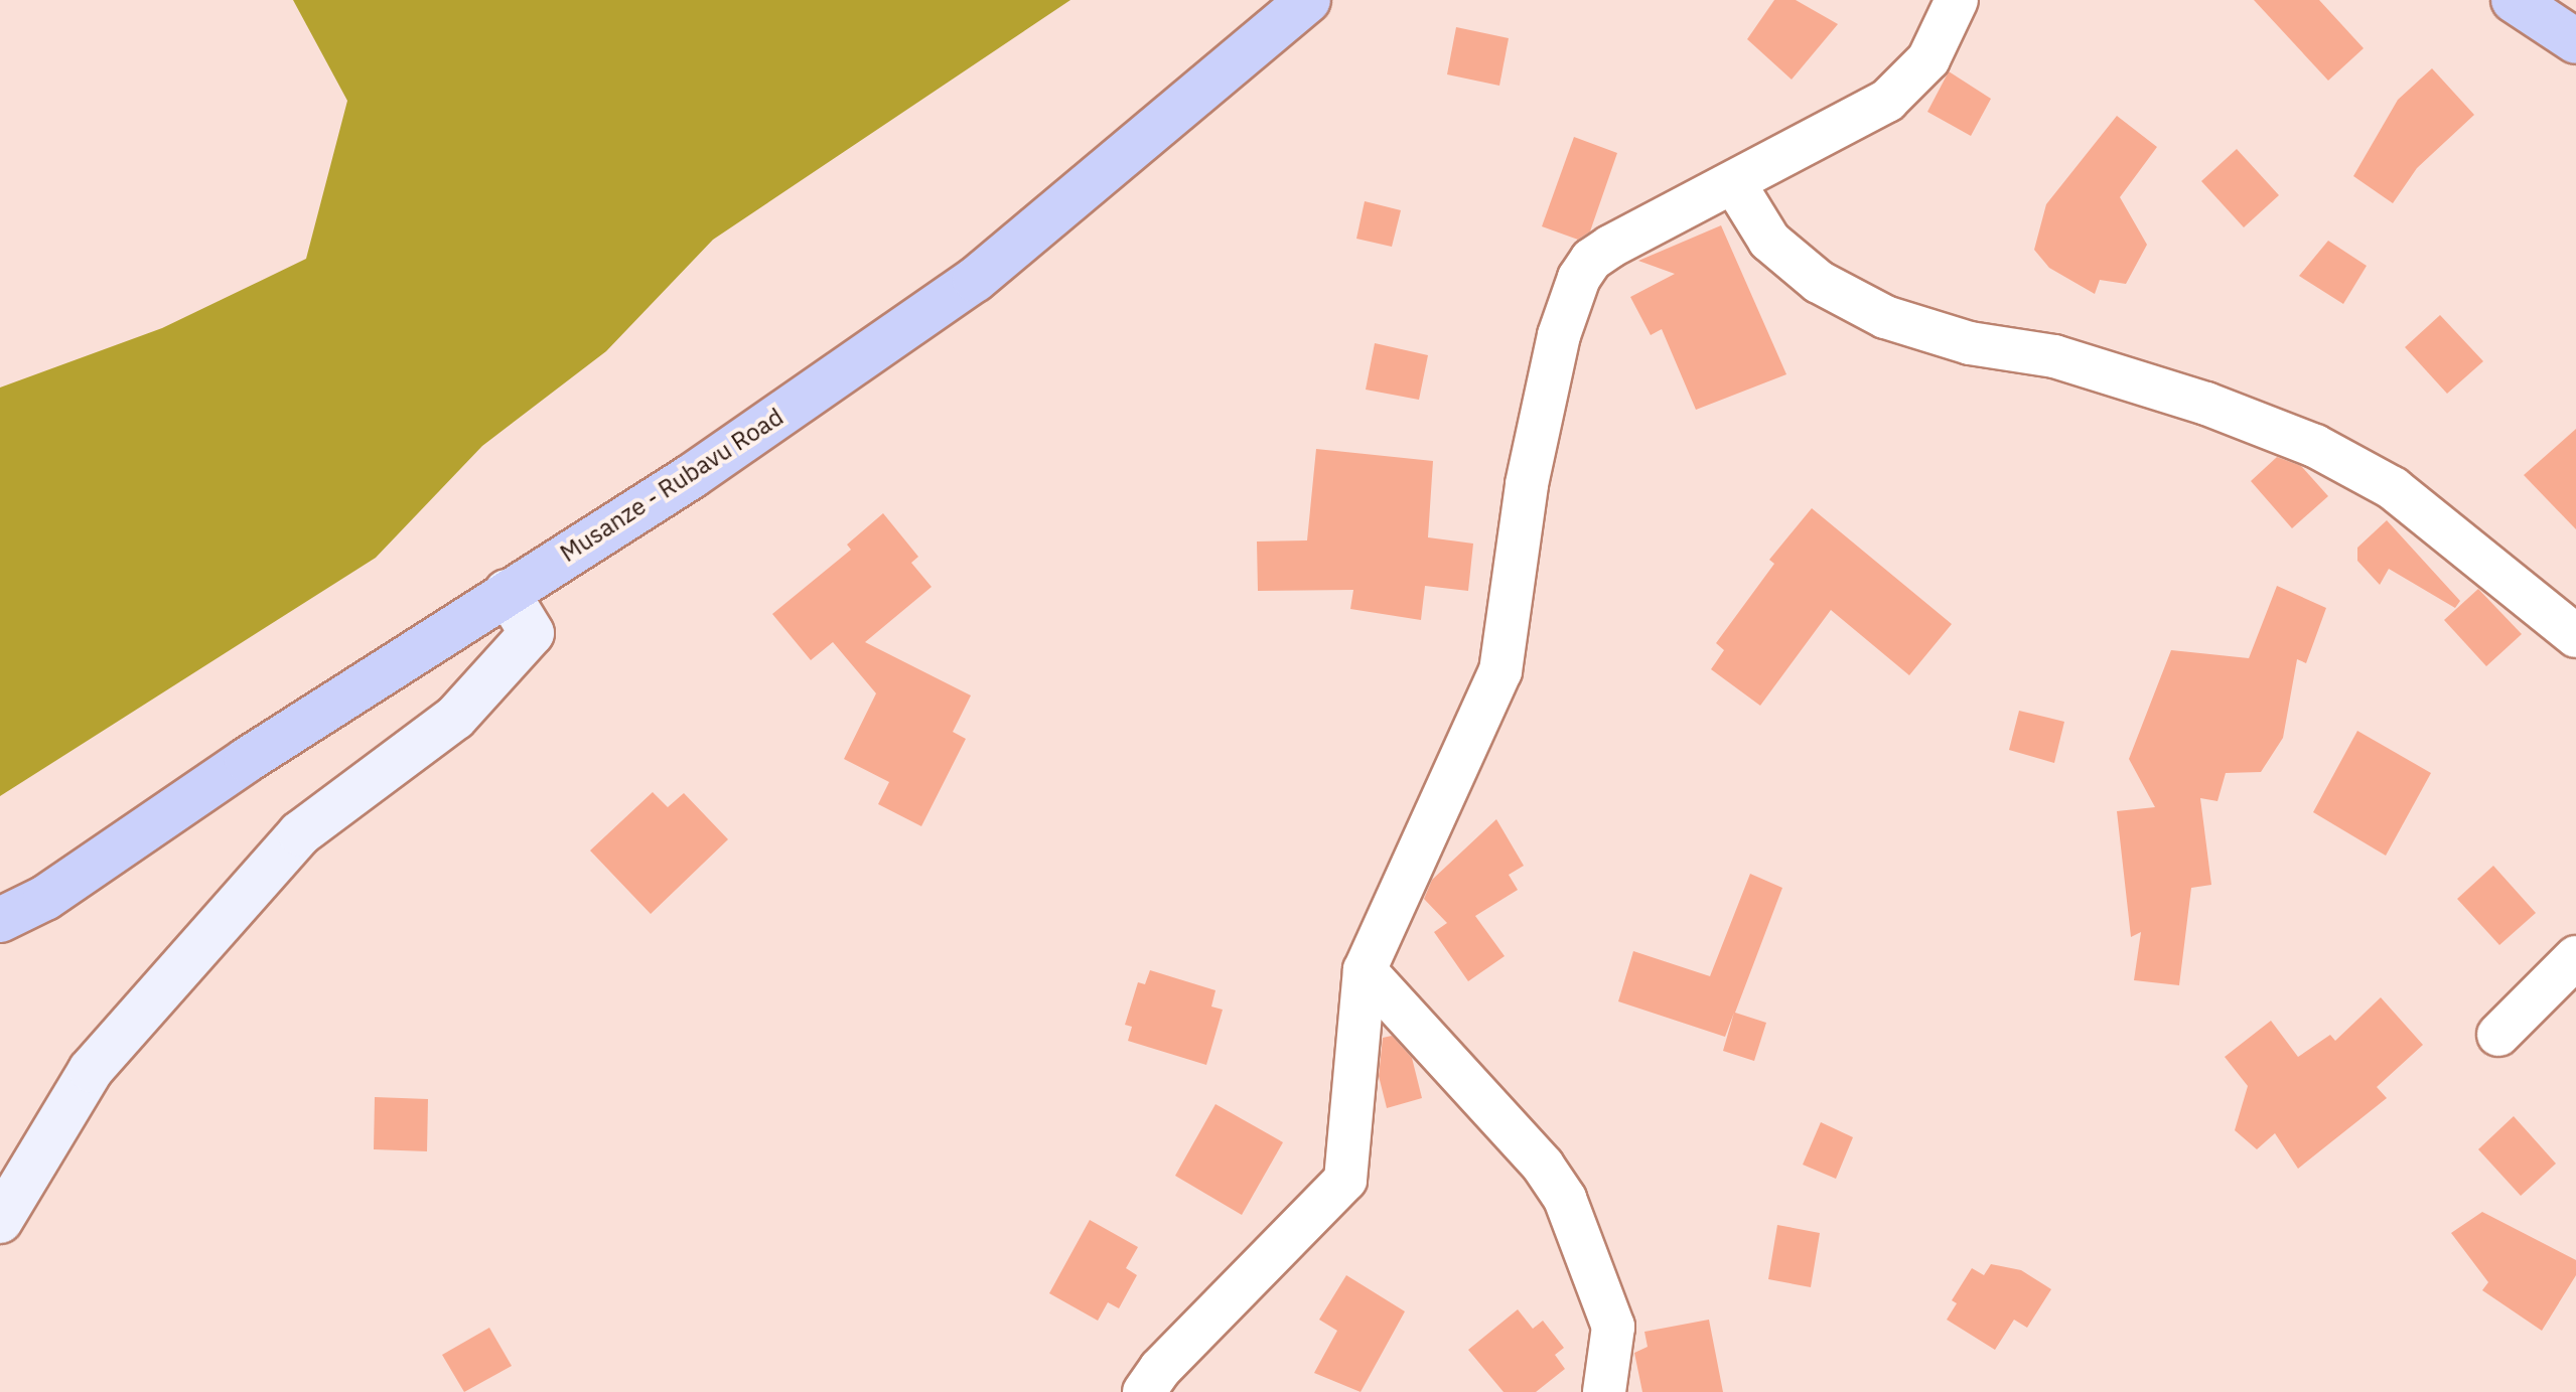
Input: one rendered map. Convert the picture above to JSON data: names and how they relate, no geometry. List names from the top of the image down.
{
  "streets": {
    "highway": ["Musanze - Rubavu Road"]
  }
}
